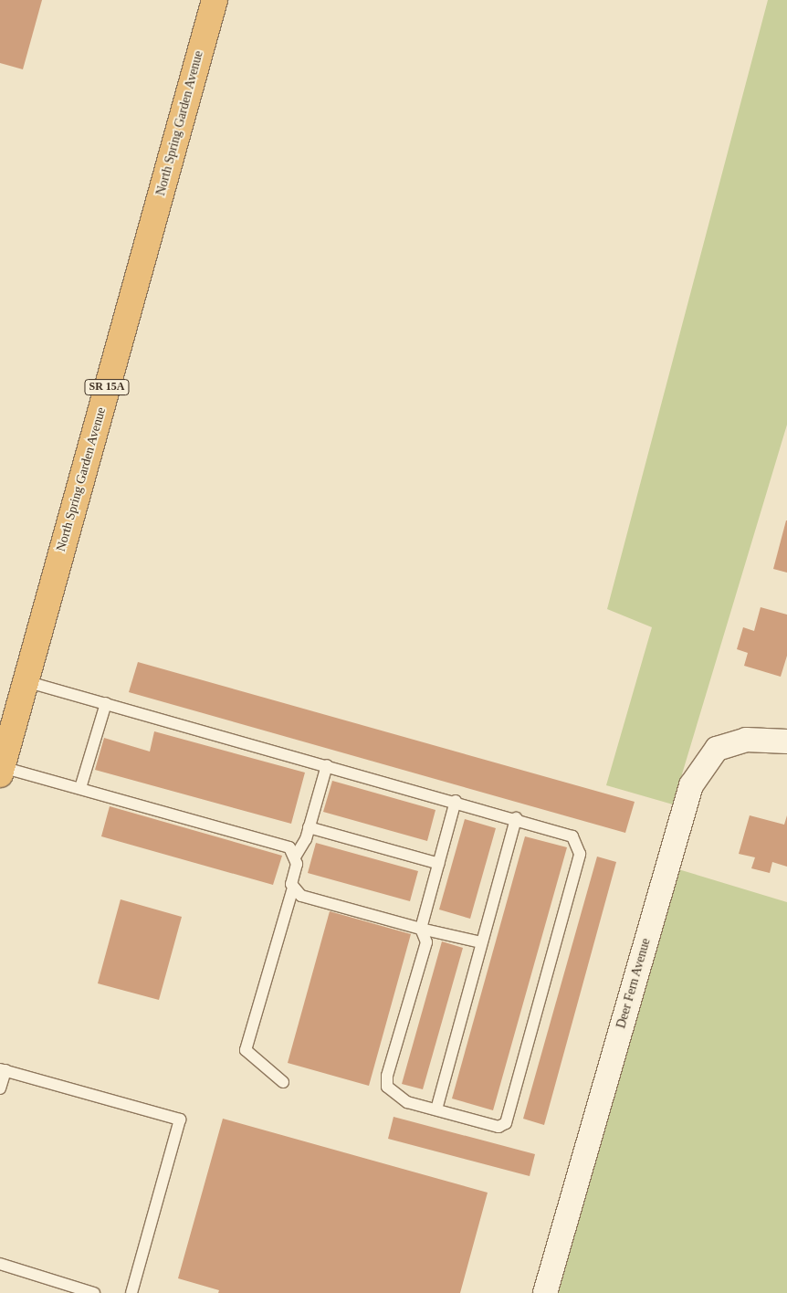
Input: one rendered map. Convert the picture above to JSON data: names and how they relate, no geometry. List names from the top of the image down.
{
  "streets": {
    "highway": ["North Spring Garden Avenue", "SR 15A"],
    "street": ["Deer Fern Avenue"]
  }
}
